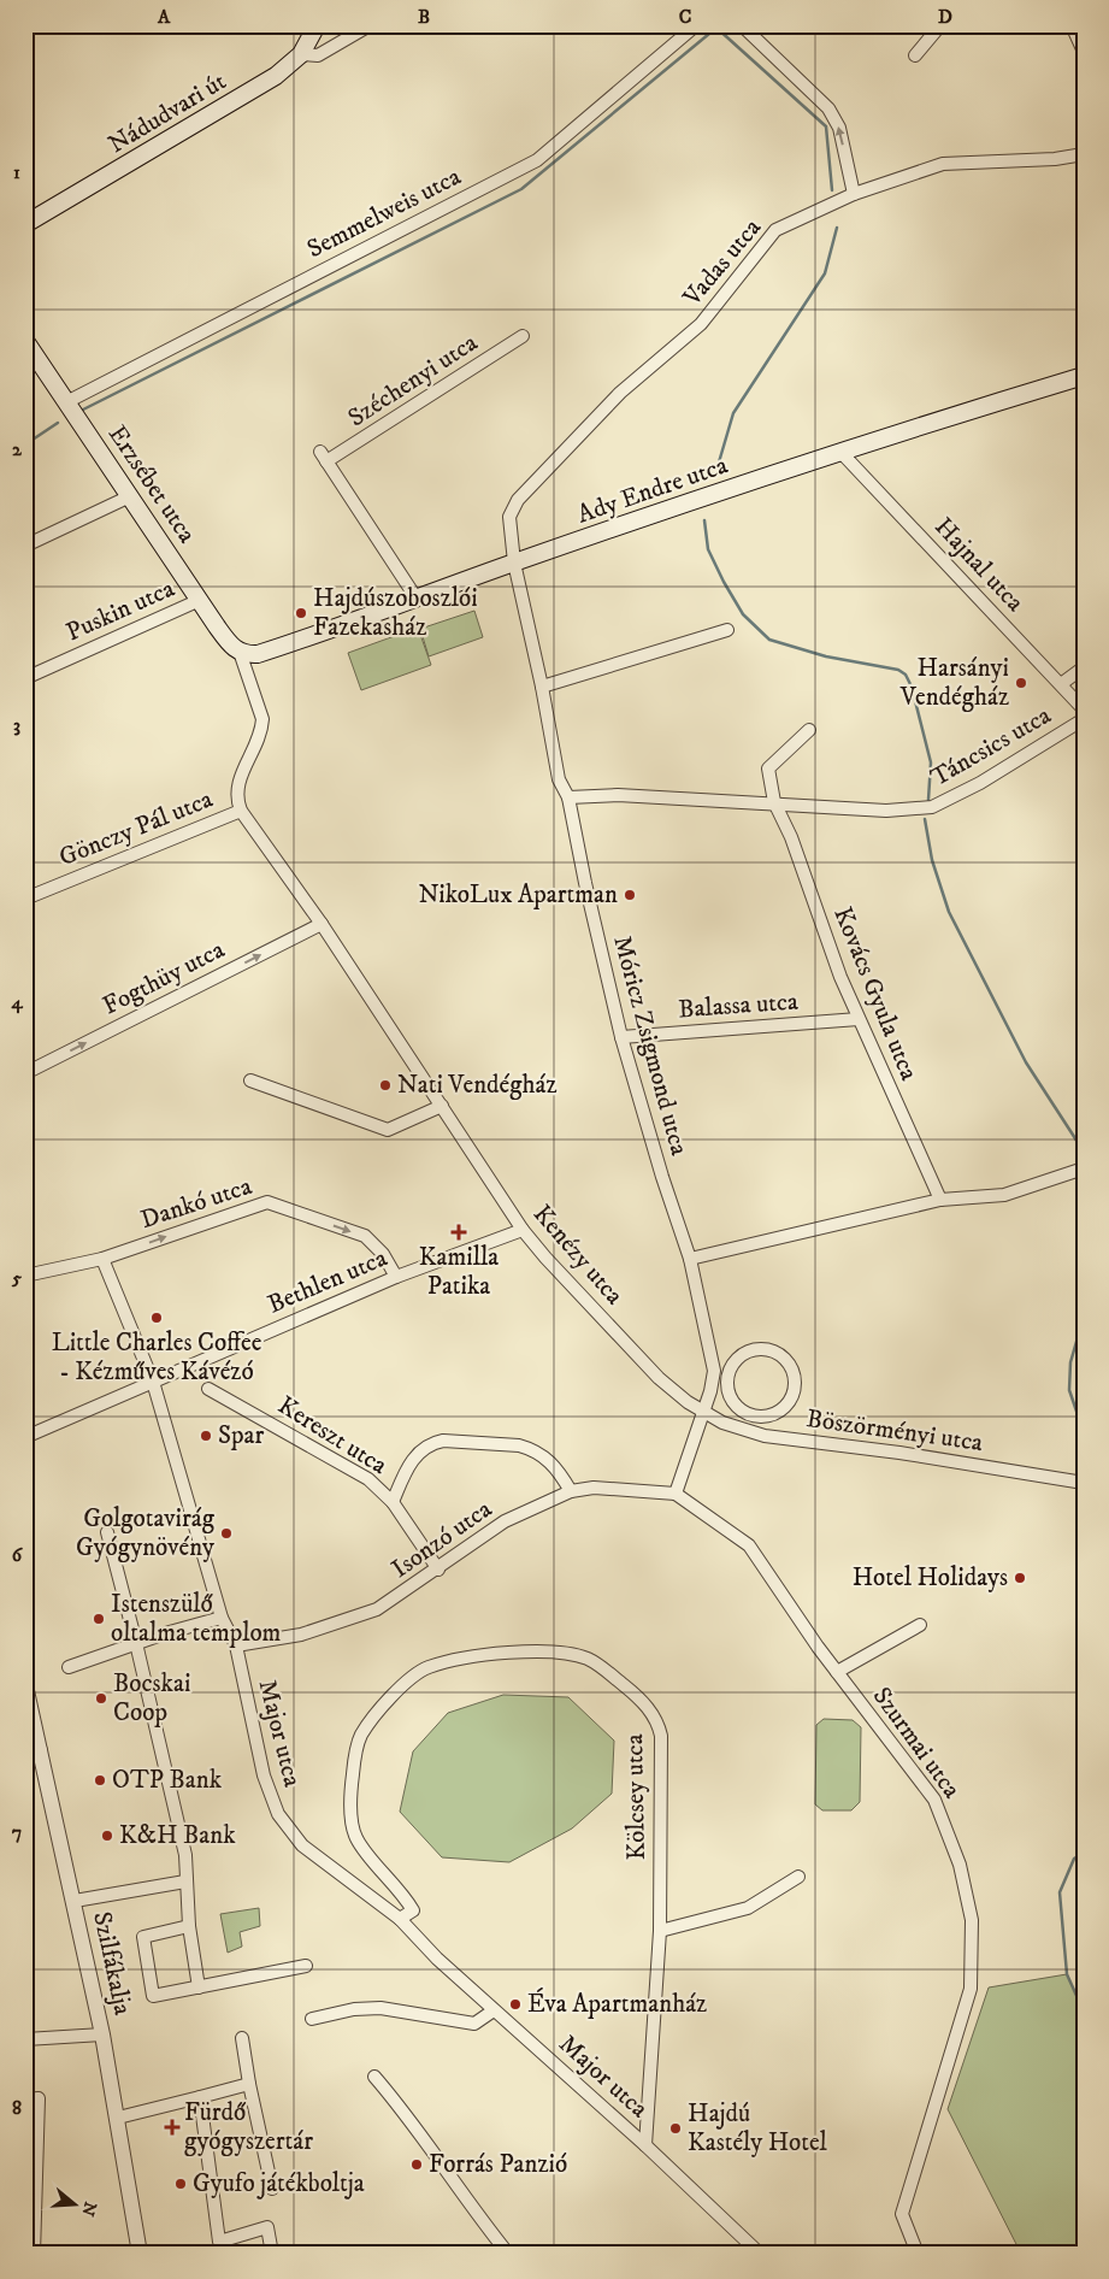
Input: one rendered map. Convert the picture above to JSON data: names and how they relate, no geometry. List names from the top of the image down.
{
  "streets": {
    "main road": ["Nádudvari út", "Erzsébet utca", "Ady Endre utca"],
    "street": [
      "Semmelweis utca",
      "Vadas utca",
      "Széchenyi utca",
      "Hajnal utca",
      "Puskin utca",
      "Táncsics utca",
      "Gönczy Pál utca",
      "Fogthüy utca",
      "Kovács Gyula utca",
      "Balassa utca",
      "Móricz Zsigmond utca",
      "Dankó utca",
      "Kenézy utca",
      "Bethlen utca",
      "Böszörményi utca",
      "Kereszt utca",
      "Isonzó utca",
      "Major utca",
      "Szurmai utca",
      "Kölcsey utca",
      "Szilfákalja"
    ]
  },
  "crossings": [
    ["Semmelweis utca", "Erzsébet utca"],
    ["Vadas utca", "Ady Endre utca"],
    ["Vadas utca", "Móricz Zsigmond utca"],
    ["Széchenyi utca", "Ady Endre utca"],
    ["Erzsébet utca", "Ady Endre utca"],
    ["Erzsébet utca", "Puskin utca"],
    ["Erzsébet utca", "Gönczy Pál utca"],
    ["Ady Endre utca", "Hajnal utca"],
    ["Ady Endre utca", "Gönczy Pál utca"],
    ["Ady Endre utca", "Móricz Zsigmond utca"],
    ["Táncsics utca", "Kovács Gyula utca"],
    ["Táncsics utca", "Móricz Zsigmond utca"],
    ["Gönczy Pál utca", "Kenézy utca"],
    ["Fogthüy utca", "Kenézy utca"],
    ["Kovács Gyula utca", "Balassa utca"],
    ["Balassa utca", "Móricz Zsigmond utca"],
    ["Móricz Zsigmond utca", "Kenézy utca"],
    ["Móricz Zsigmond utca", "Böszörményi utca"],
    ["Móricz Zsigmond utca", "Isonzó utca"],
    ["Móricz Zsigmond utca", "Szurmai utca"],
    ["Dankó utca", "Bethlen utca"],
    ["Kenézy utca", "Bethlen utca"],
    ["Kenézy utca", "Böszörményi utca"],
    ["Bethlen utca", "Major utca"],
    ["Kereszt utca", "Isonzó utca"],
    ["Isonzó utca", "Major utca"],
    ["Isonzó utca", "Szurmai utca"],
    ["Major utca", "Kölcsey utca"]
  ],
  "one_way": ["Fogthüy utca", "Dankó utca"],
  "places": {
    "other": [
      "Hajdúszoboszlói Fazekasház",
      "Harsányi Vendégház",
      "NikoLux Apartman",
      "Nati Vendégház",
      "Little Charles Coffee - Kézműves Kávézó",
      "Spar",
      "Golgotavirág Gyógynövény",
      "Hotel Holidays",
      "Istenszülő oltalma templom",
      "Bocskai Coop",
      "OTP Bank",
      "K&H Bank",
      "Éva Apartmanház",
      "Hajdú Kastély Hotel",
      "Forrás Panzió",
      "Gyufo játékboltja"
    ],
    "health": ["Kamilla Patika", "Fürdő gyógyszertár"]
  },
  "north": "right",
  "grid": {
    "columns": [
      "A",
      "B",
      "C",
      "D"
    ],
    "rows": [
      "1",
      "2",
      "3",
      "4",
      "5",
      "6",
      "7",
      "8"
    ]
  }
}
